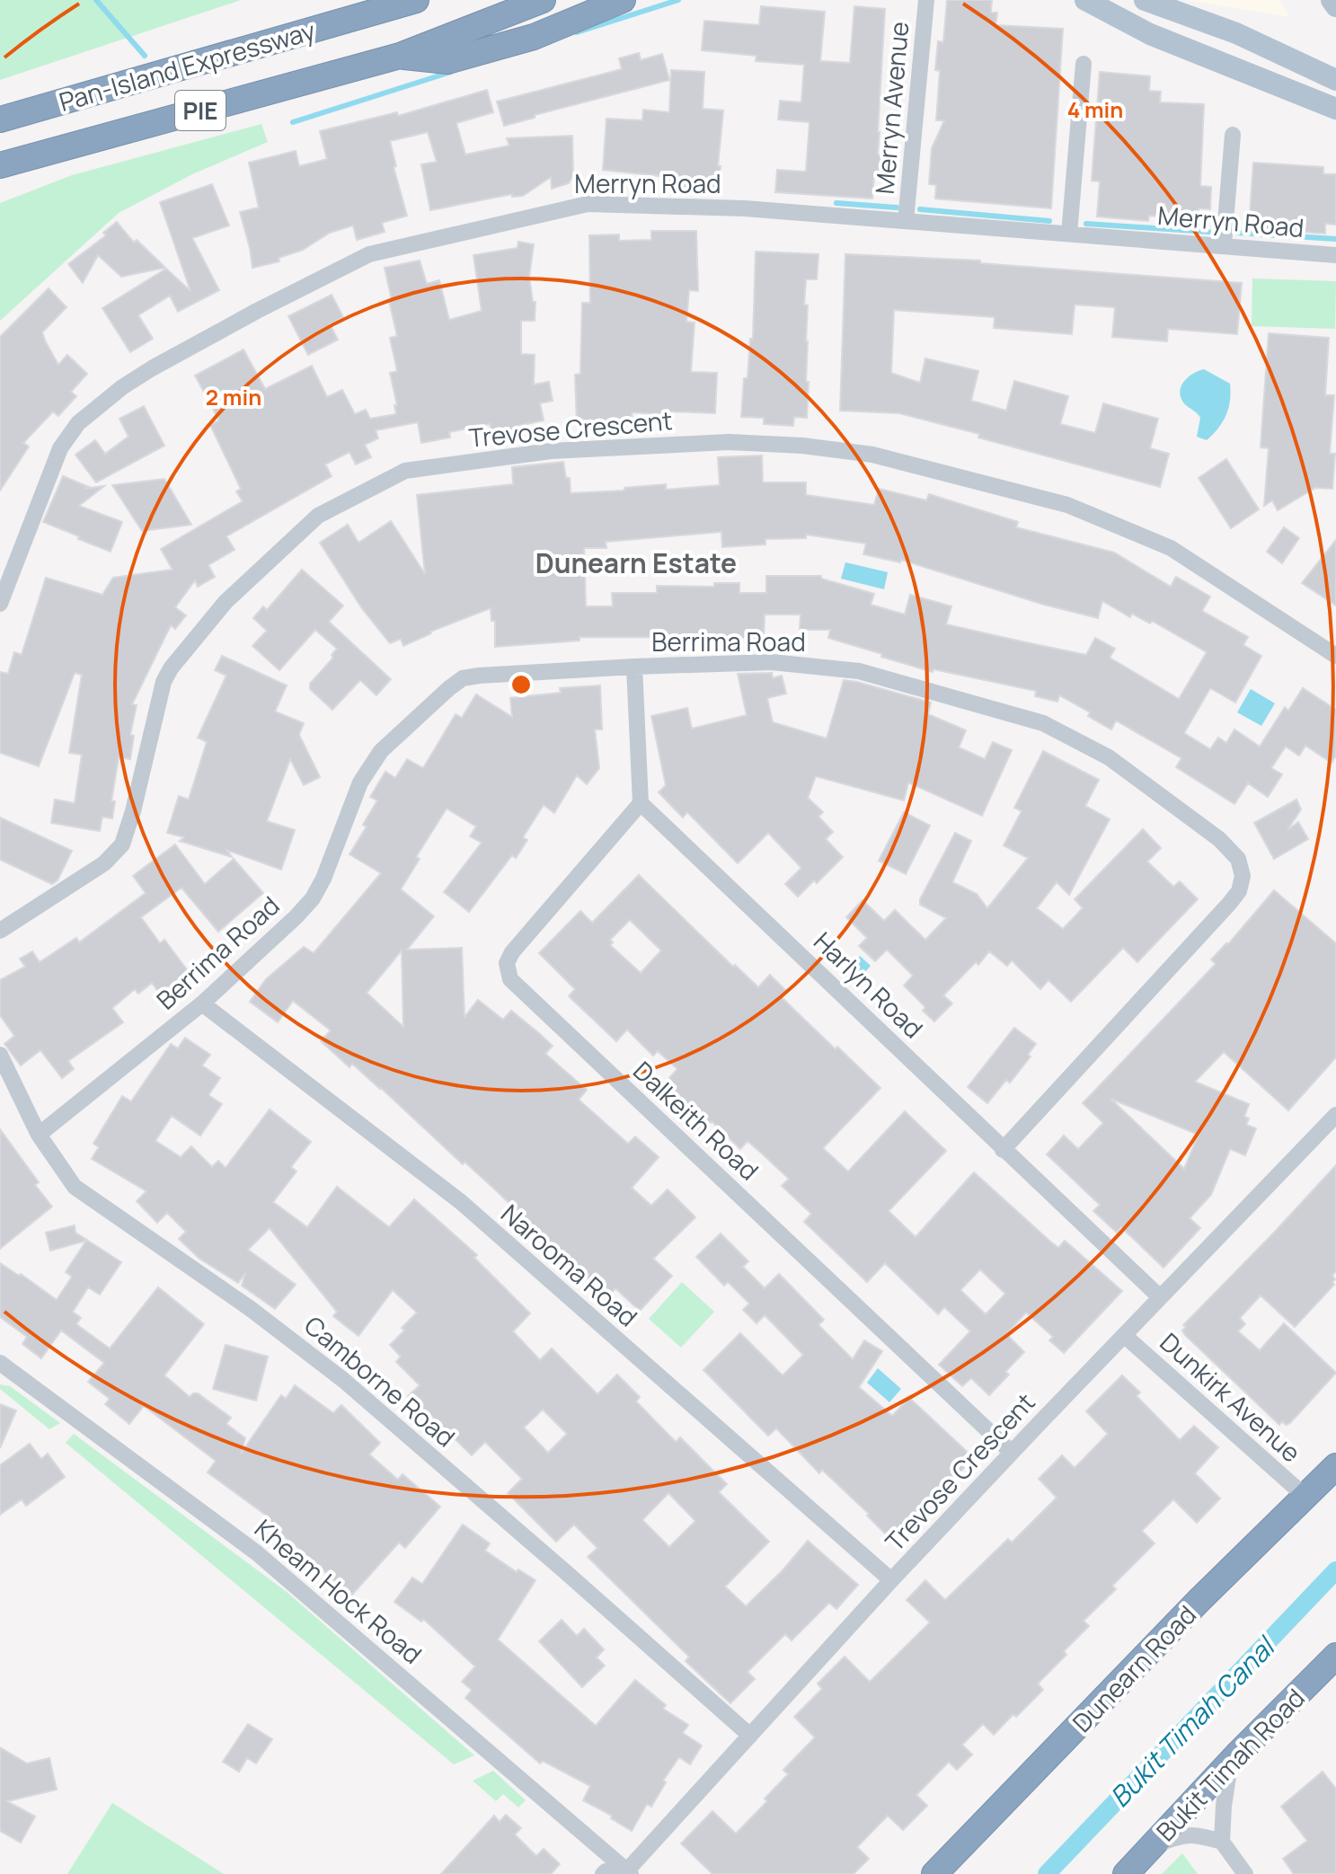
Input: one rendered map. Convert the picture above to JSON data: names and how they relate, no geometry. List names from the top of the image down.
{
  "streets": {
    "highway": [
      "Pan-Island Expressway",
      "PIE",
      "Dunearn Road",
      "Bukit Timah Road"
    ],
    "street": [
      "Merryn Avenue",
      "Merryn Road",
      "Trevose Crescent",
      "Berrima Road",
      "Harlyn Road",
      "Dalkeith Road",
      "Narooma Road",
      "Camborne Road",
      "Dunkirk Avenue",
      "Kheam Hock Road"
    ]
  },
  "crossings": [
    ["Merryn Avenue", "Merryn Road"],
    ["Trevose Crescent", "Harlyn Road"],
    ["Trevose Crescent", "Dalkeith Road"],
    ["Trevose Crescent", "Narooma Road"],
    ["Trevose Crescent", "Camborne Road"],
    ["Trevose Crescent", "Dunkirk Avenue"],
    ["Trevose Crescent", "Kheam Hock Road"],
    ["Berrima Road", "Harlyn Road"],
    ["Berrima Road", "Narooma Road"],
    ["Berrima Road", "Camborne Road"],
    ["Harlyn Road", "Dalkeith Road"],
    ["Dunkirk Avenue", "Dunearn Road"]
  ],
  "districts": ["Dunearn Estate"],
  "water": ["Bukit Timah Canal"],
  "rings": ["4 min", "2 min"]
}
